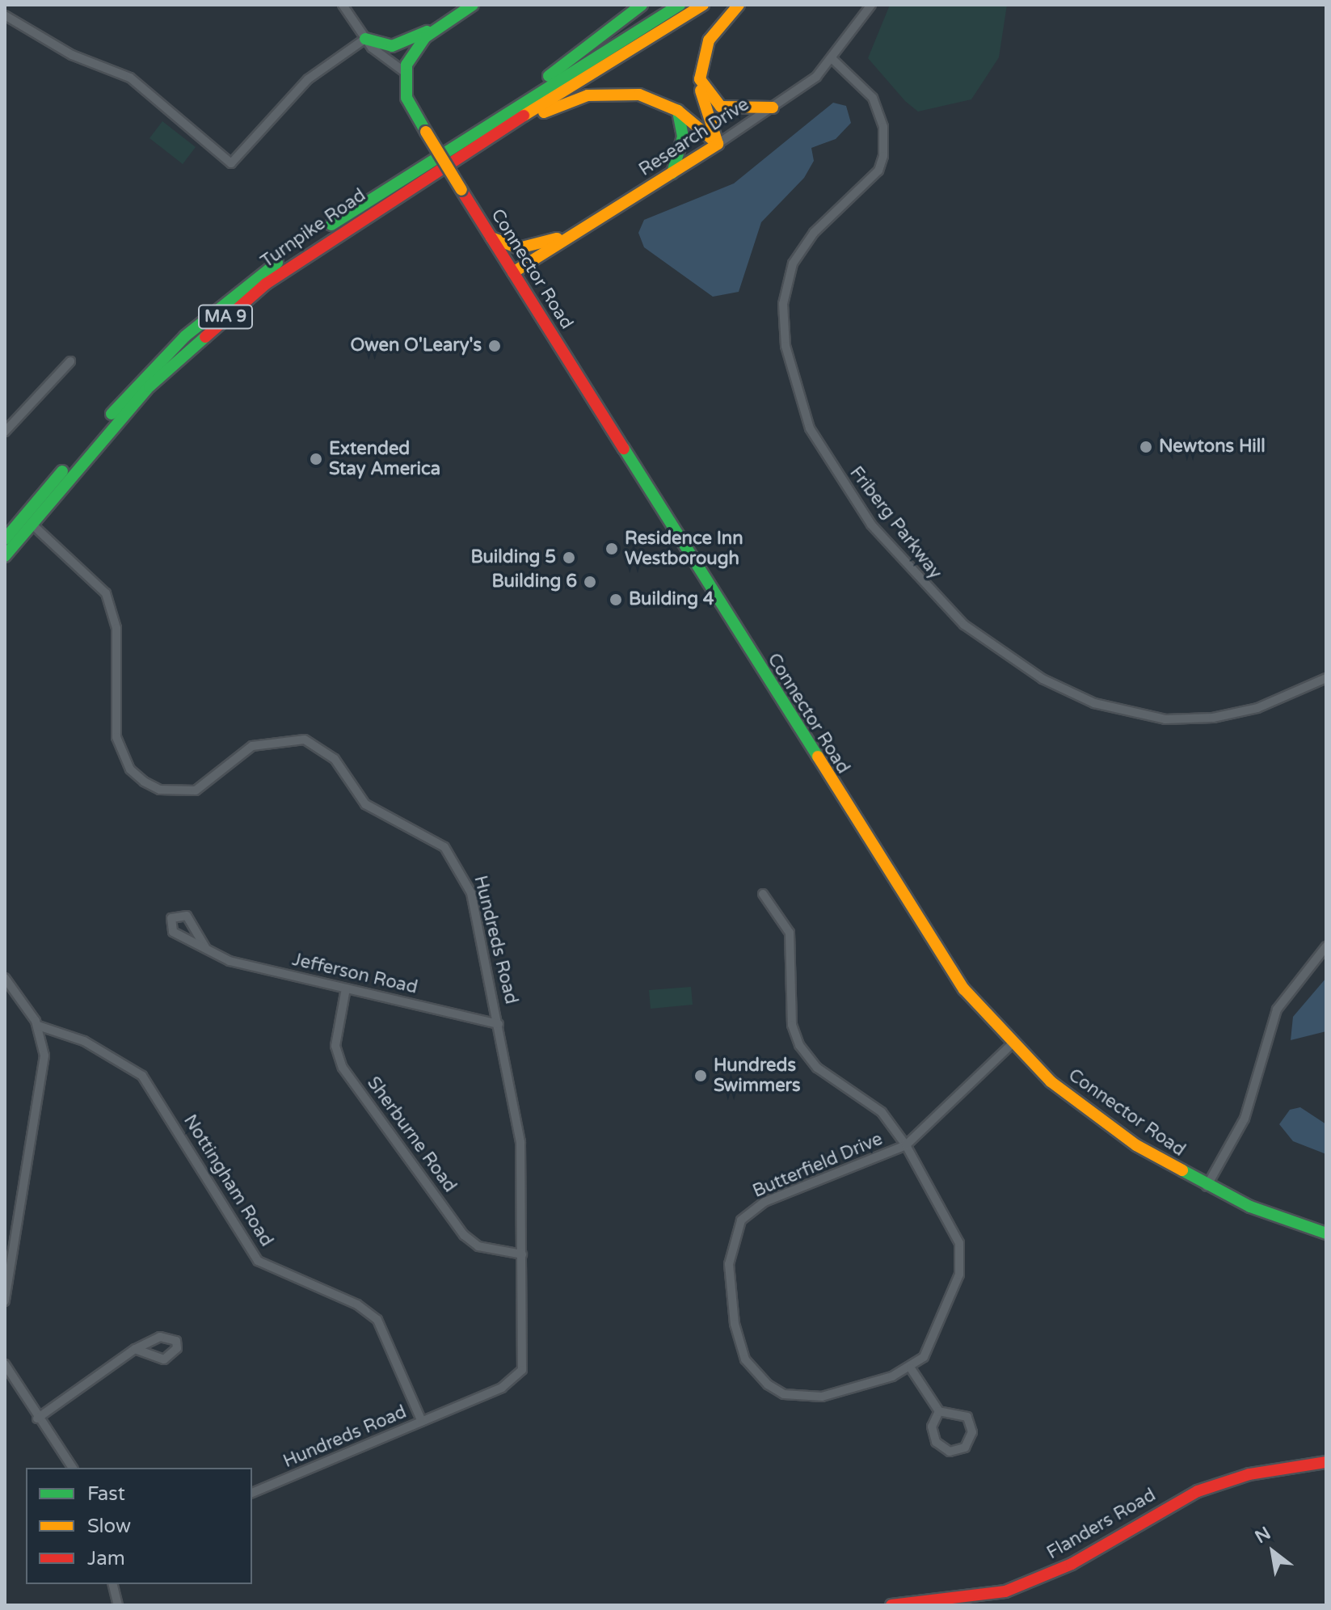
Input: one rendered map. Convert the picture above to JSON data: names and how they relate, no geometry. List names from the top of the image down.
{
  "streets": {
    "main road": [
      "Research Drive",
      "Turnpike Road",
      "Connector Road",
      "MA 9",
      "Flanders Road"
    ],
    "street": [
      "Friberg Parkway",
      "Hundreds Road",
      "Jefferson Road",
      "Sherburne Road",
      "Butterfield Drive",
      "Nottingham Road"
    ]
  },
  "crossings": [
    ["Research Drive", "Connector Road"],
    ["Research Drive", "Friberg Parkway"],
    ["Turnpike Road", "Hundreds Road"],
    ["Connector Road", "Butterfield Drive"],
    ["Hundreds Road", "Jefferson Road"],
    ["Hundreds Road", "Sherburne Road"],
    ["Hundreds Road", "Nottingham Road"],
    ["Jefferson Road", "Sherburne Road"]
  ],
  "places": [
    "Owen O'Leary's",
    "Newtons Hill",
    "Extended Stay America",
    "Residence Inn Westborough",
    "Building 5",
    "Building 6",
    "Building 4",
    "Hundreds Swimmers"
  ],
  "legend": ["Fast", "Slow", "Jam"],
  "north": "top left"
}
